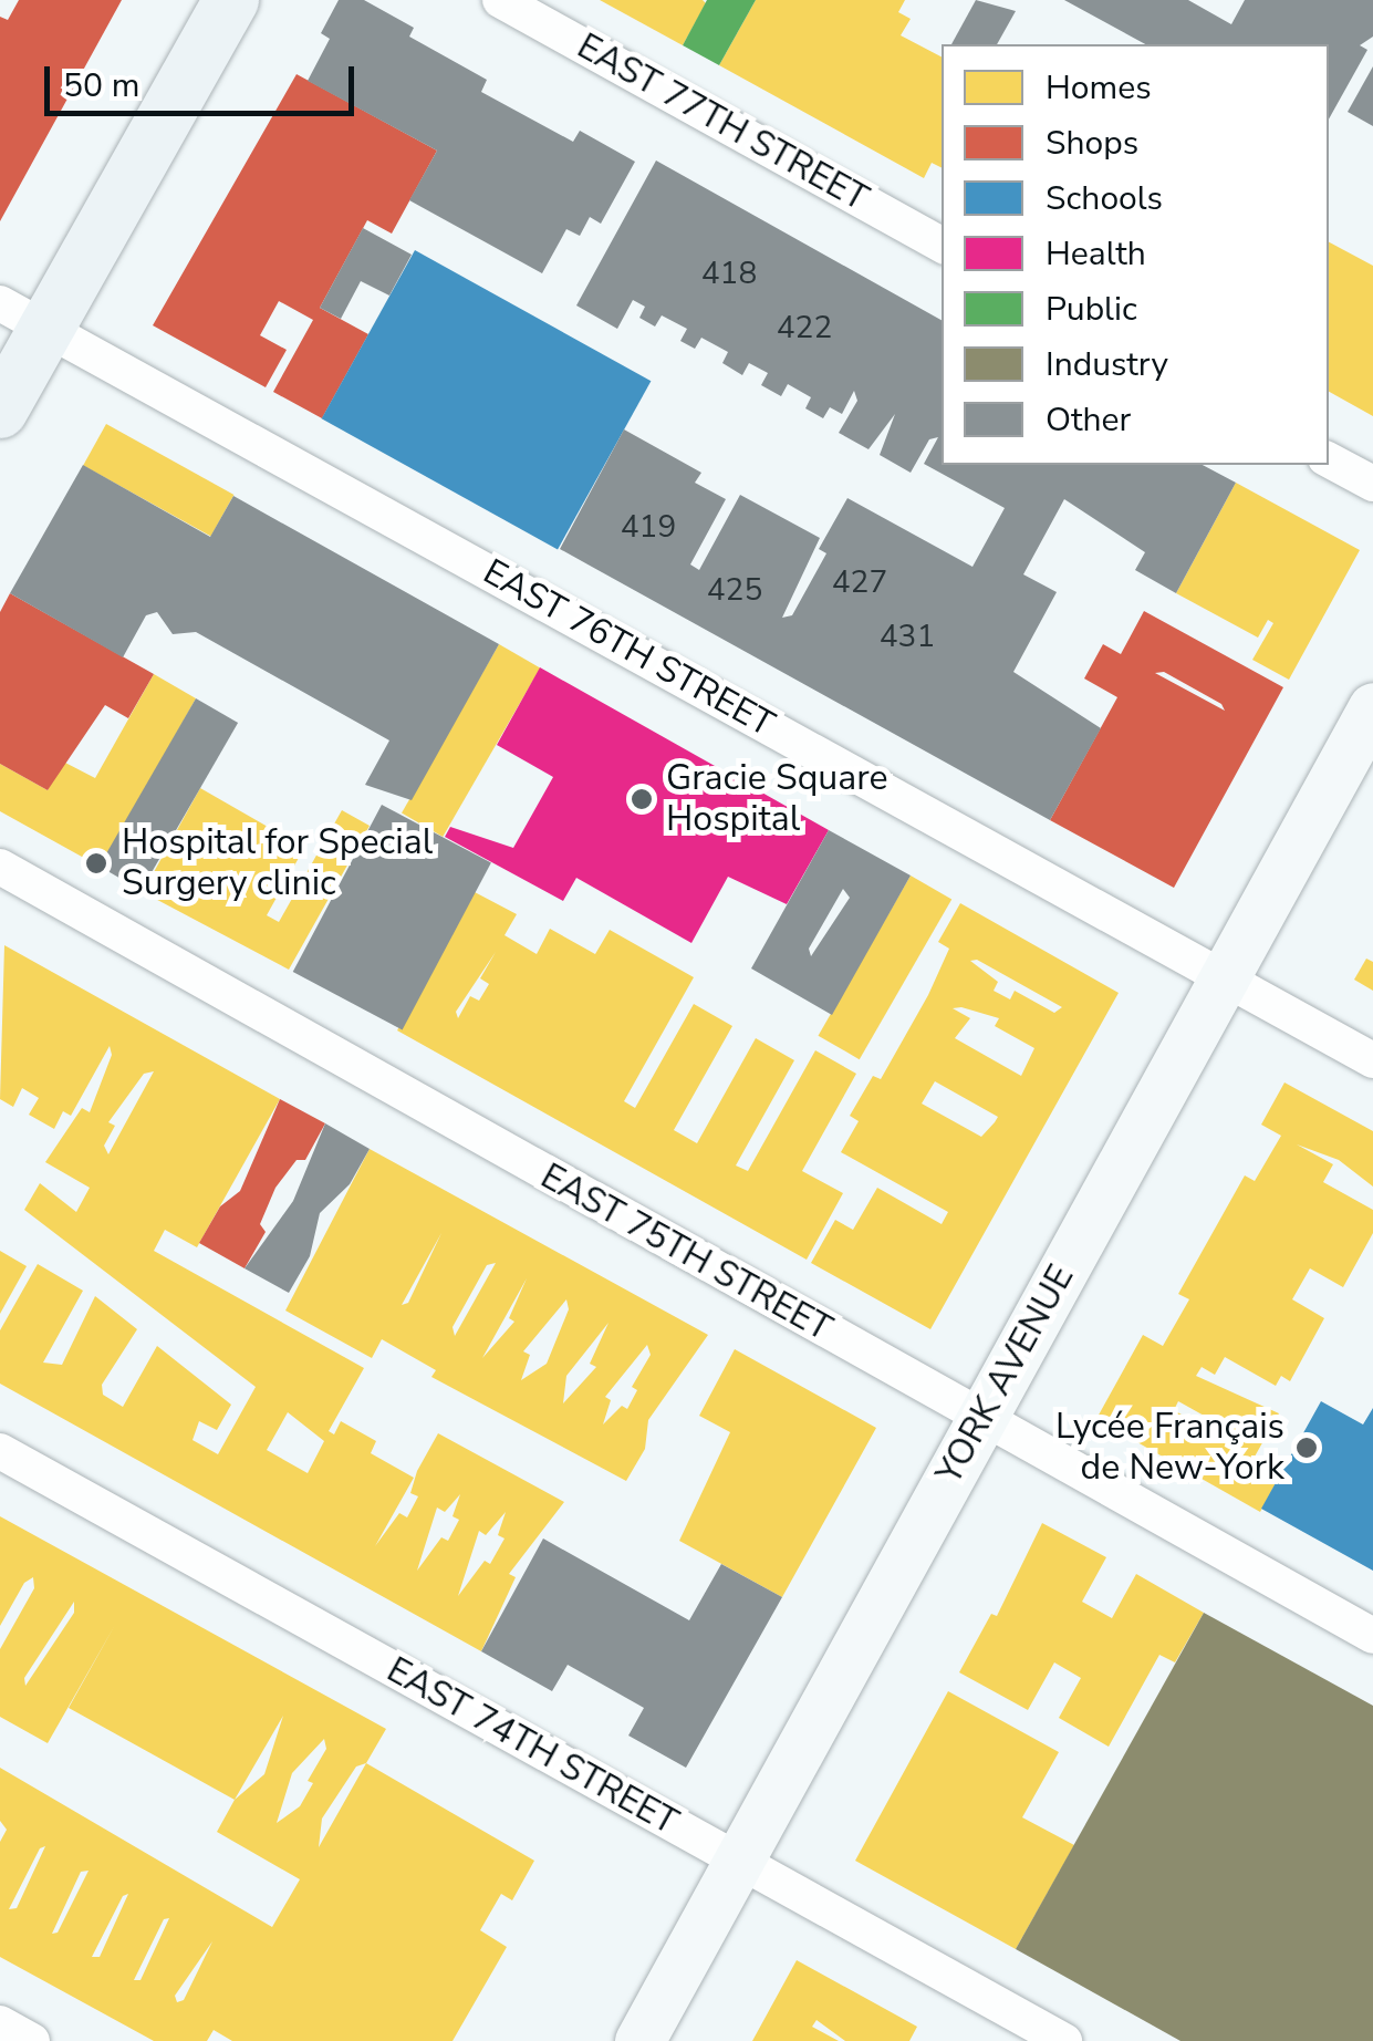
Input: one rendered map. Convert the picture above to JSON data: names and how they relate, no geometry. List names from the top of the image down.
{
  "streets": {
    "main road": ["YORK AVENUE"],
    "street": [
      "EAST 77TH STREET",
      "EAST 76TH STREET",
      "EAST 75TH STREET",
      "EAST 74TH STREET"
    ]
  },
  "crossings": [
    ["EAST 76TH STREET", "YORK AVENUE"],
    ["EAST 75TH STREET", "YORK AVENUE"],
    ["YORK AVENUE", "EAST 74TH STREET"]
  ],
  "places": ["Gracie Square Hospital", "Hospital for Special Surgery clinic", "Lycée Français de New-York"],
  "house_numbers": [
    "418",
    "422",
    "419",
    "427",
    "425",
    "431"
  ],
  "legend": [
    "Homes",
    "Shops",
    "Schools",
    "Health",
    "Public",
    "Industry",
    "Other"
  ],
  "scale_bar": "50 m"
}
